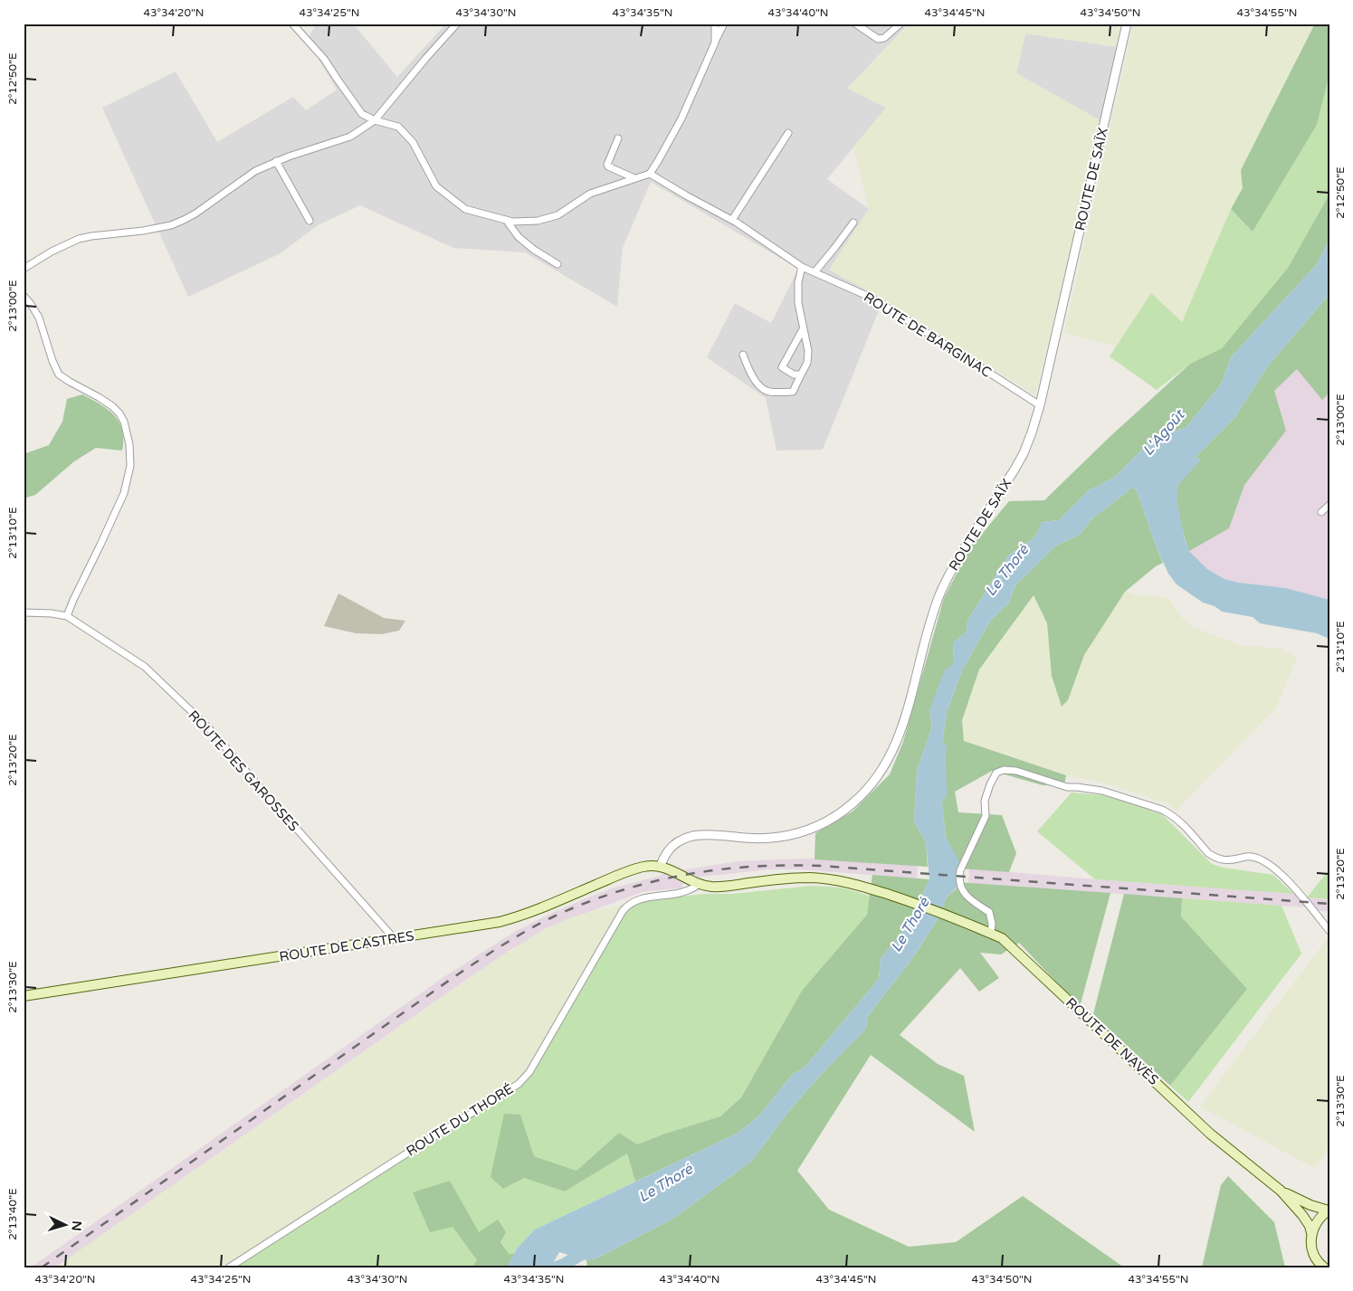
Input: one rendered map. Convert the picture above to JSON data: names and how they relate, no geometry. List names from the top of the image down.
{
  "streets": {
    "main road": ["ROUTE DE CASTRES", "ROUTE DE NAVÈS"],
    "street": [
      "ROUTE DE SAÏX",
      "ROUTE DE BARGINAC",
      "ROUTE DES GAROSSES",
      "ROUTE DU THORÉ"
    ]
  },
  "crossings": [
    ["ROUTE DE SAÏX", "ROUTE DE BARGINAC"],
    ["ROUTE DE SAÏX", "ROUTE DE CASTRES"],
    ["ROUTE DE SAÏX", "ROUTE DE NAVÈS"],
    ["ROUTE DES GAROSSES", "ROUTE DE CASTRES"],
    ["ROUTE DE CASTRES", "ROUTE DE NAVÈS"],
    ["ROUTE DE NAVÈS", "ROUTE DU THORÉ"]
  ],
  "water": ["L'Agoût", "Le Thoré"],
  "north": "right",
  "coordinates": [
    "43°34'20\"N",
    "43°34'25\"N",
    "43°34'30\"N",
    "43°34'35\"N",
    "43°34'40\"N",
    "43°34'45\"N",
    "43°34'50\"N",
    "43°34'55\"N",
    "2°12'50\"E",
    "2°13'00\"E",
    "2°13'10\"E",
    "2°13'20\"E",
    "2°13'30\"E",
    "2°13'40\"E"
  ]
}
